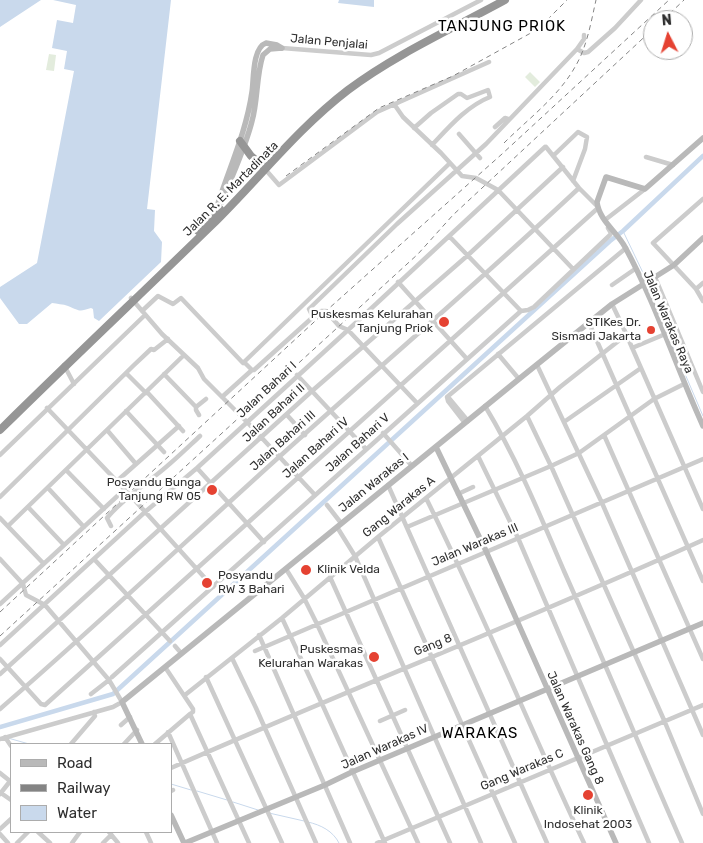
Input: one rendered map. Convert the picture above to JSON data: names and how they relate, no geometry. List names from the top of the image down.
{
  "streets": {
    "highway": ["Jalan R. E. Martadinata"],
    "street": [
      "Jalan Penjalai",
      "Jalan Warakas Raya",
      "Jalan Bahari I",
      "Jalan Bahari II",
      "Jalan Bahari III",
      "Jalan Bahari V",
      "Jalan Bahari IV",
      "Jalan Warakas I",
      "Gang Warakas A",
      "Jalan Warakas III",
      "Gang 8",
      "Jalan Warakas Gang 8",
      "Jalan Warakas IV",
      "Gang Warakas C"
    ]
  },
  "crossings": [
    ["Jalan Penjalai", "Jalan R. E. Martadinata"],
    ["Jalan Warakas Raya", "Jalan Bahari V"],
    ["Jalan Warakas Raya", "Jalan Bahari IV"],
    ["Jalan Warakas Raya", "Jalan Warakas I"],
    ["Jalan Bahari III", "Jalan Bahari IV"],
    ["Jalan Warakas III", "Jalan Warakas Gang 8"],
    ["Gang 8", "Jalan Warakas Gang 8"],
    ["Jalan Warakas Gang 8", "Jalan Warakas IV"],
    ["Jalan Warakas Gang 8", "Gang Warakas C"]
  ],
  "districts": ["TANJUNG PRIOK", "WARAKAS"],
  "places": [
    "Puskesmas Kelurahan Tanjung Priok",
    "STIKes Dr. Sismadi Jakarta",
    "Posyandu Bunga Tanjung RW 05",
    "Klinik Velda",
    "Posyandu RW 3 Bahari",
    "Puskesmas Kelurahan Warakas",
    "Klinik Indosehat 2003"
  ],
  "legend": ["Road", "Railway", "Water"],
  "north": "top"
}
